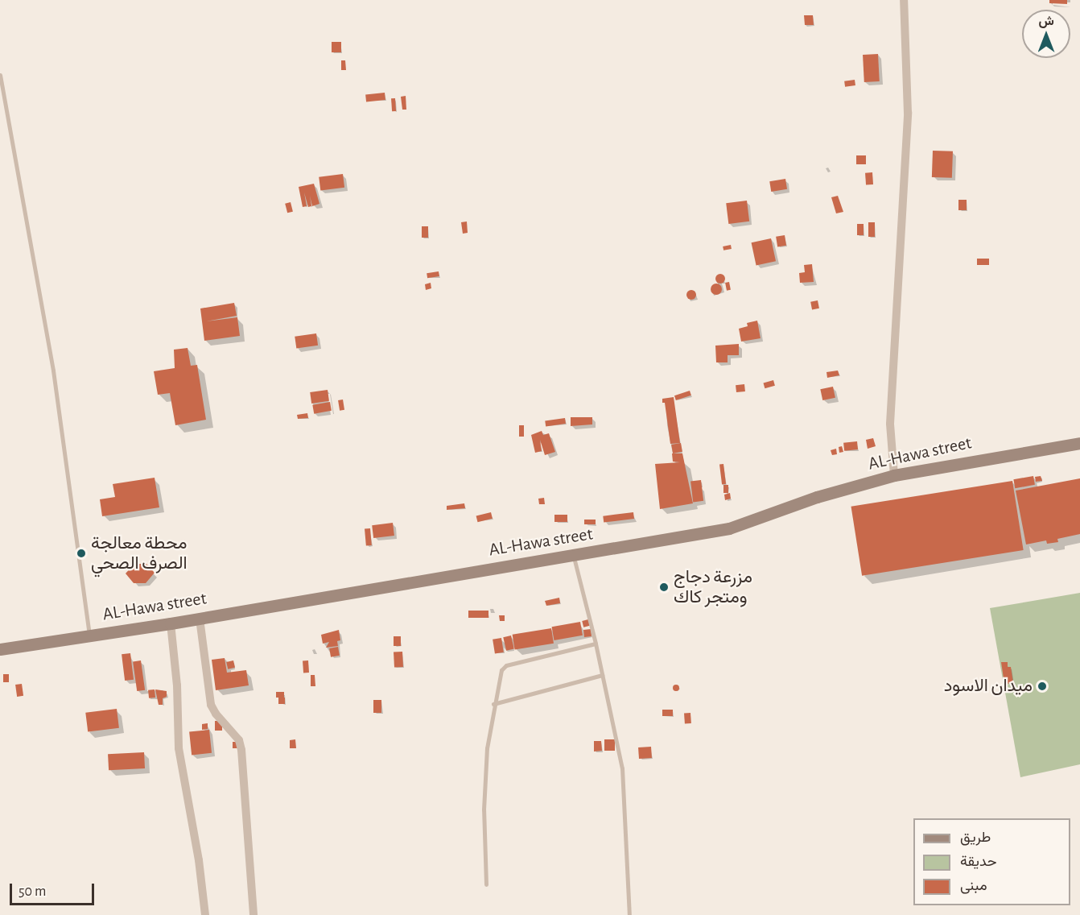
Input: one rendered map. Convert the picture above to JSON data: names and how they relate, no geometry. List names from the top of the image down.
{
  "streets": {
    "street": ["AL-Hawa street"]
  },
  "places": ["محطة معالجة الصرف الصحي", "مزرعة دجاج ومتجر كاك", "ميدان الاسود"],
  "legend": ["طريق", "حديقة", "مبنى"],
  "scale_bar": "50 m",
  "north": "top"
}
